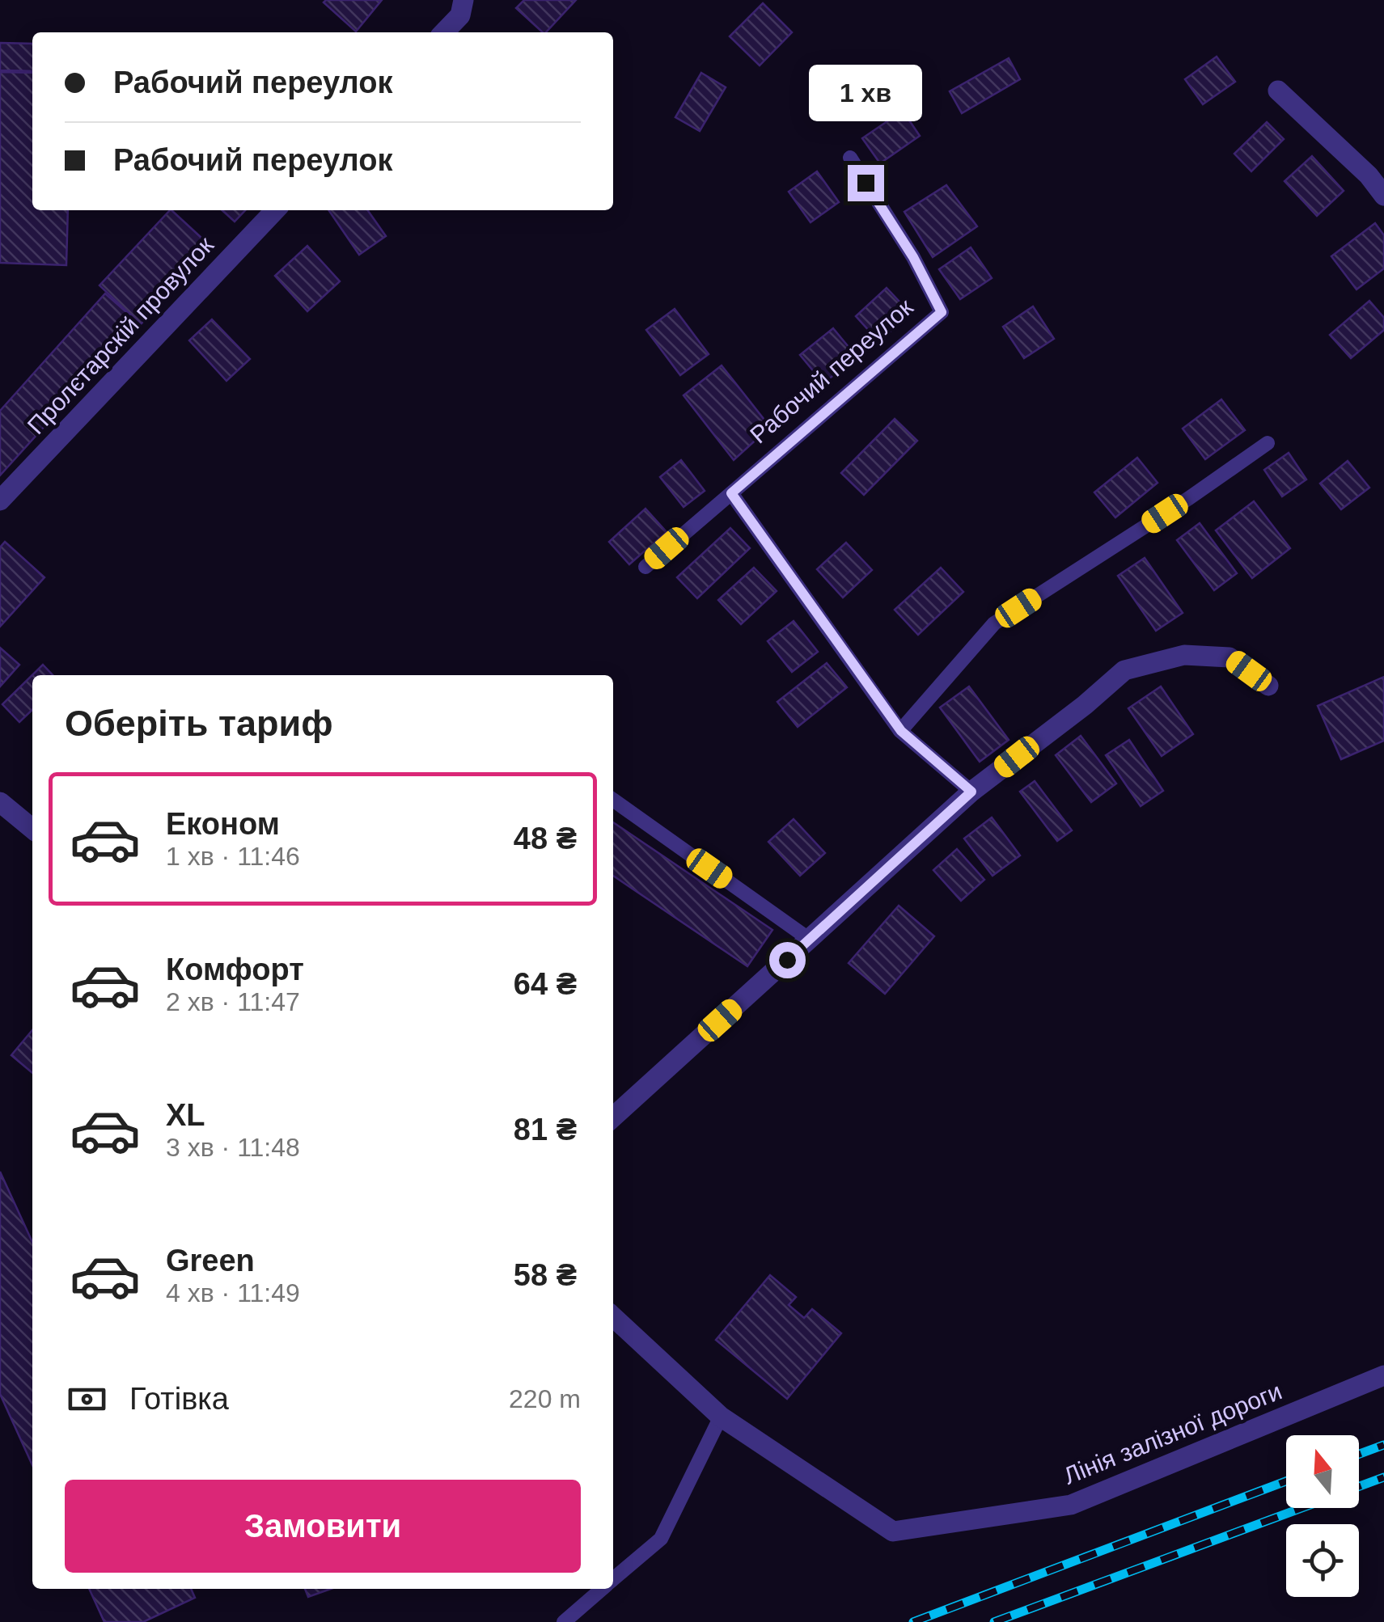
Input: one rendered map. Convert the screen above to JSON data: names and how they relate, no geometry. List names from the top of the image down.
{
  "streets": {
    "street": ["Пролєтарскій провулок", "Лінія залізної дороги"],
    "lane": ["Рабочий переулок"]
  },
  "north": "top",
  "page": {
    "banner": ["Рабочий переулок", "Рабочий переулок"],
    "bubble": "1 хв",
    "heading": "Оберіть тариф",
    "list": [
      {
        "name": "Економ",
        "note": "1 хв · 11:46",
        "value": "48 ₴"
      },
      {
        "name": "Комфорт",
        "note": "2 хв · 11:47",
        "value": "64 ₴"
      },
      {
        "name": "XL",
        "note": "3 хв · 11:48",
        "value": "81 ₴"
      },
      {
        "name": "Green",
        "note": "4 хв · 11:49",
        "value": "58 ₴"
      }
    ],
    "pay": ["Готівка", "220 m"],
    "buttons": "Замовити"
  }
}
